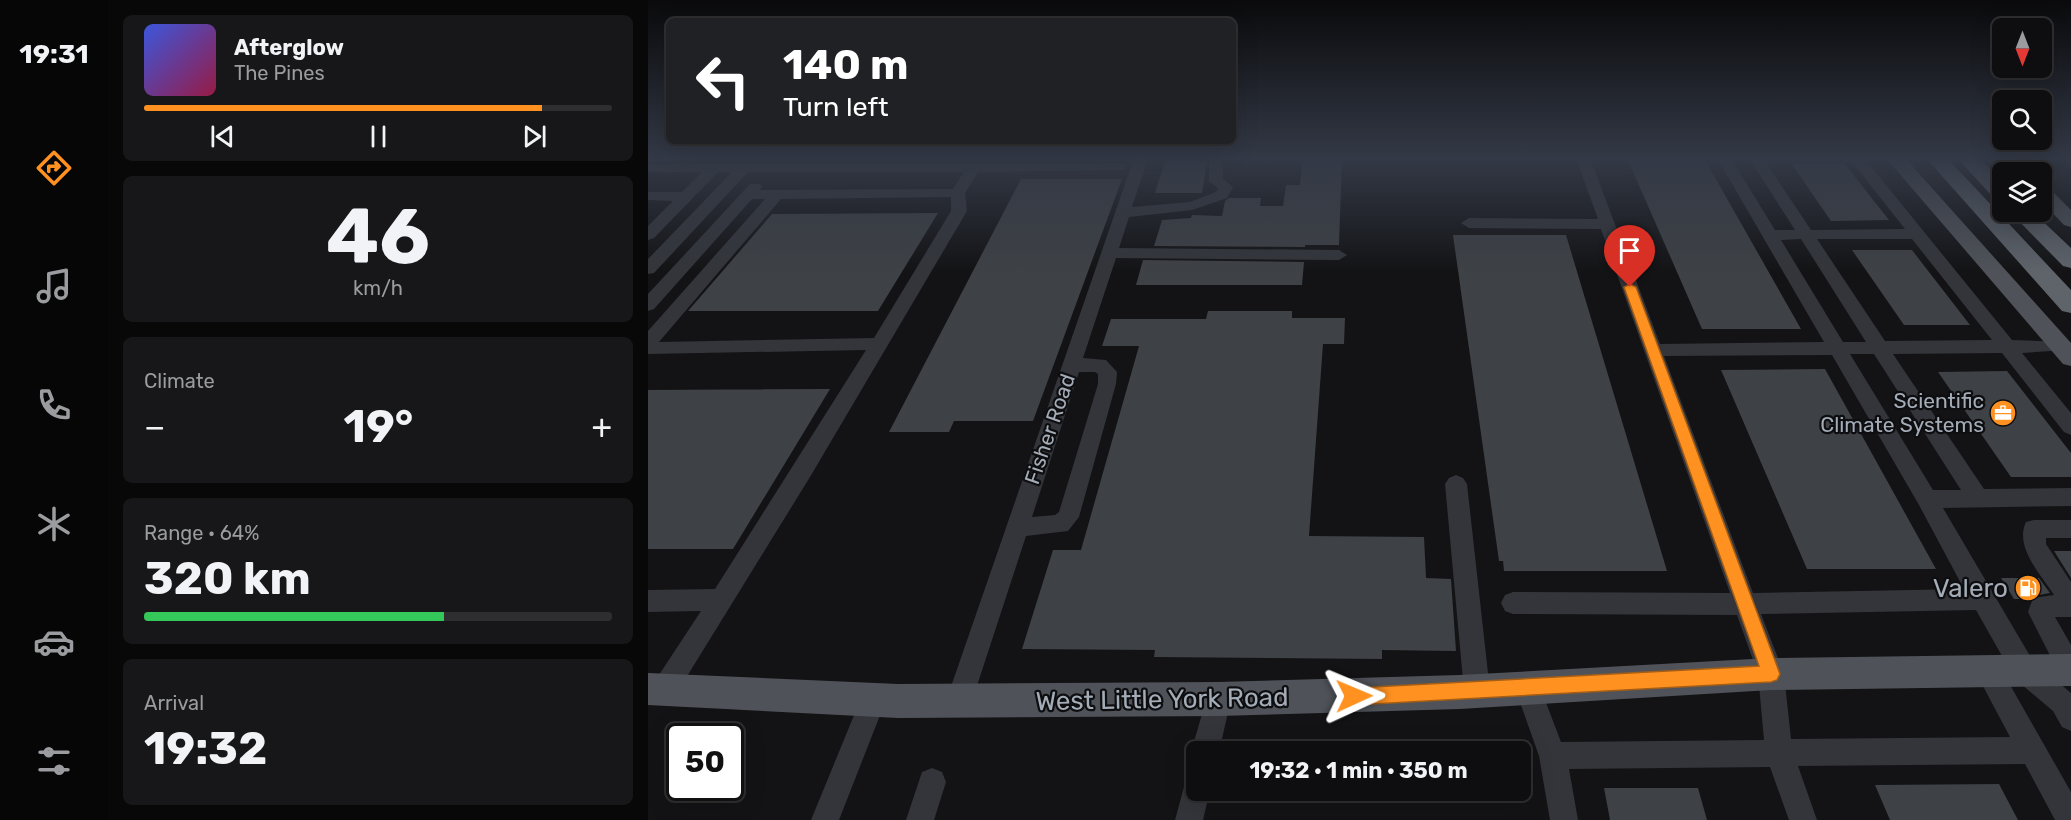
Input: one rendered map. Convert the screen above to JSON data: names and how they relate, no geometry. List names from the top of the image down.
{
  "streets": {
    "main road": ["West Little York Road"],
    "street": ["Fisher Road"]
  },
  "crossings": [
    ["Fisher Road", "West Little York Road"]
  ],
  "places": {
    "office": ["Scientific Climate Systems"],
    "fuel station": ["Valero"]
  },
  "north": "bottom",
  "page": {
    "tabs": "19:31",
    "turn": ["140 m", "Turn left"],
    "song": ["Afterglow", "The Pines"],
    "tile": [
      ["46", "km/h"],
      "Climate",
      ["Range · 64%", "320 km"],
      ["Arrival", "19:32"]
    ],
    "heat": ["−", "19°", "+"],
    "limit": "50",
    "trip": "19:32 · 1 min · 350 m"
  }
}
